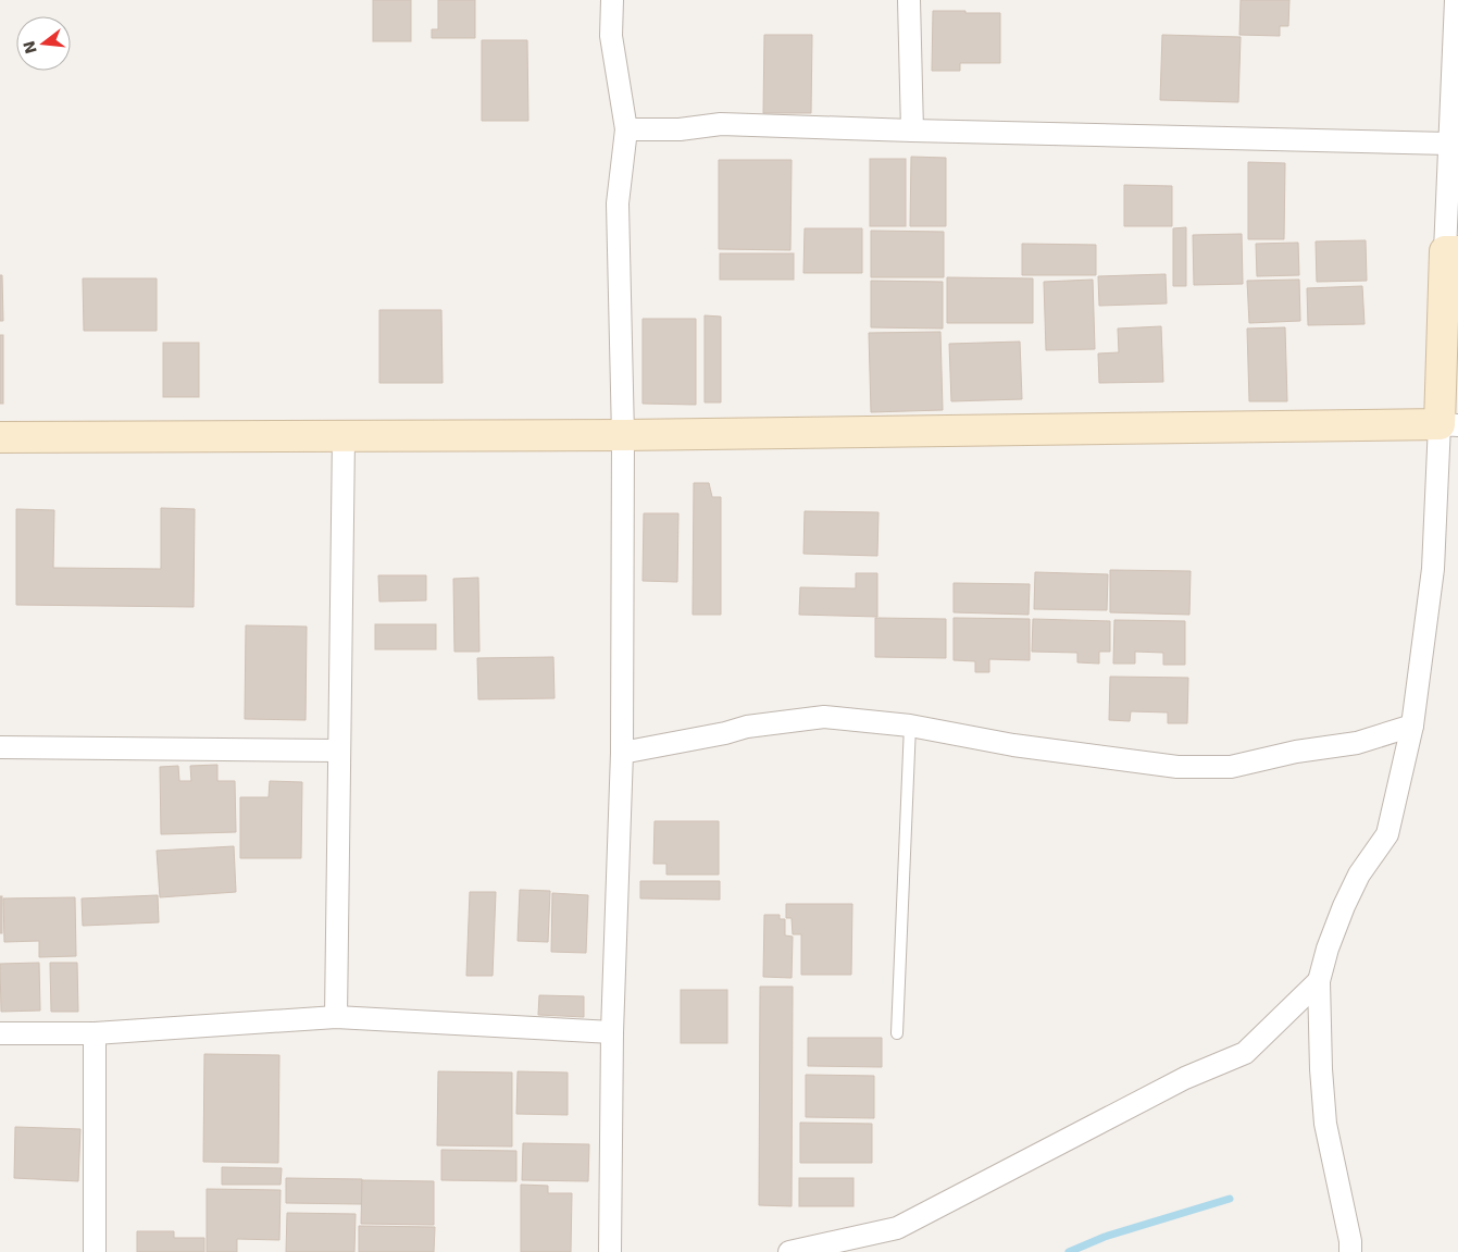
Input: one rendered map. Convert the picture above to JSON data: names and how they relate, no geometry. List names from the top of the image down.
{
  "north": "left"
}
